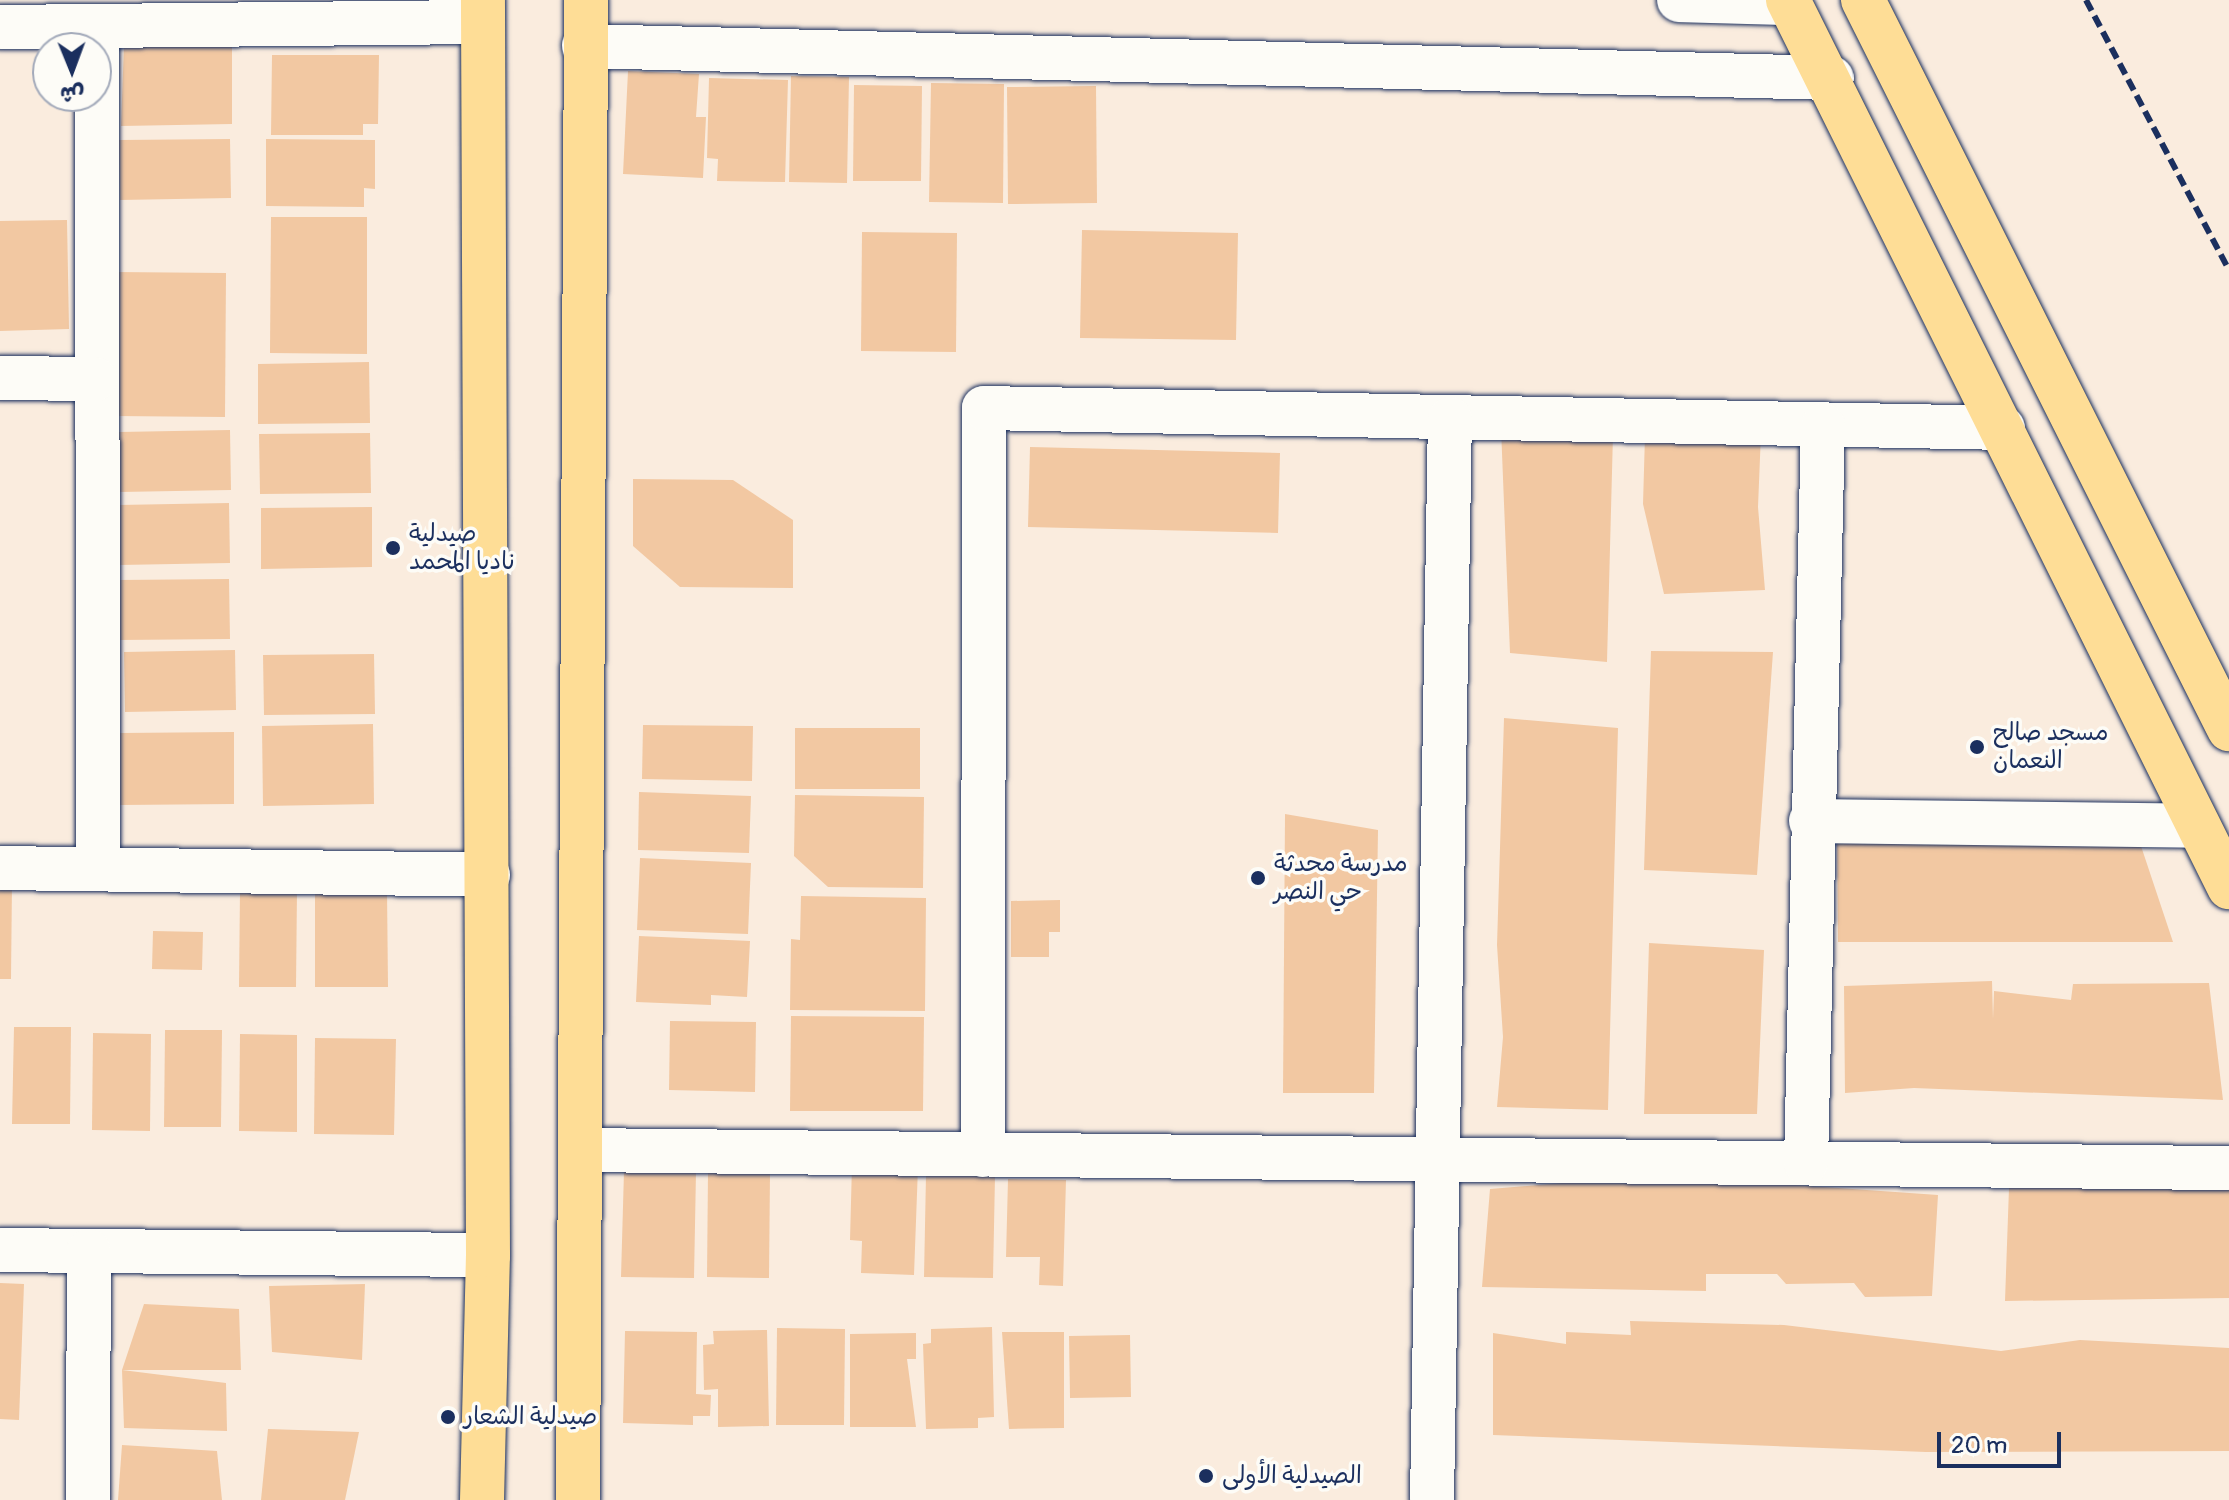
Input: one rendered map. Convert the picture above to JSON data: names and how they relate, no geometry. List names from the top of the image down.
{
  "places": [
    "صيدلية ناديا المحمد",
    "مسجد صالح النعمان",
    "مدرسة محدثة حي النصر",
    "صيدلية الشعار",
    "الصيدلية الأولى"
  ],
  "scale_bar": "20 m",
  "north": "bottom"
}
